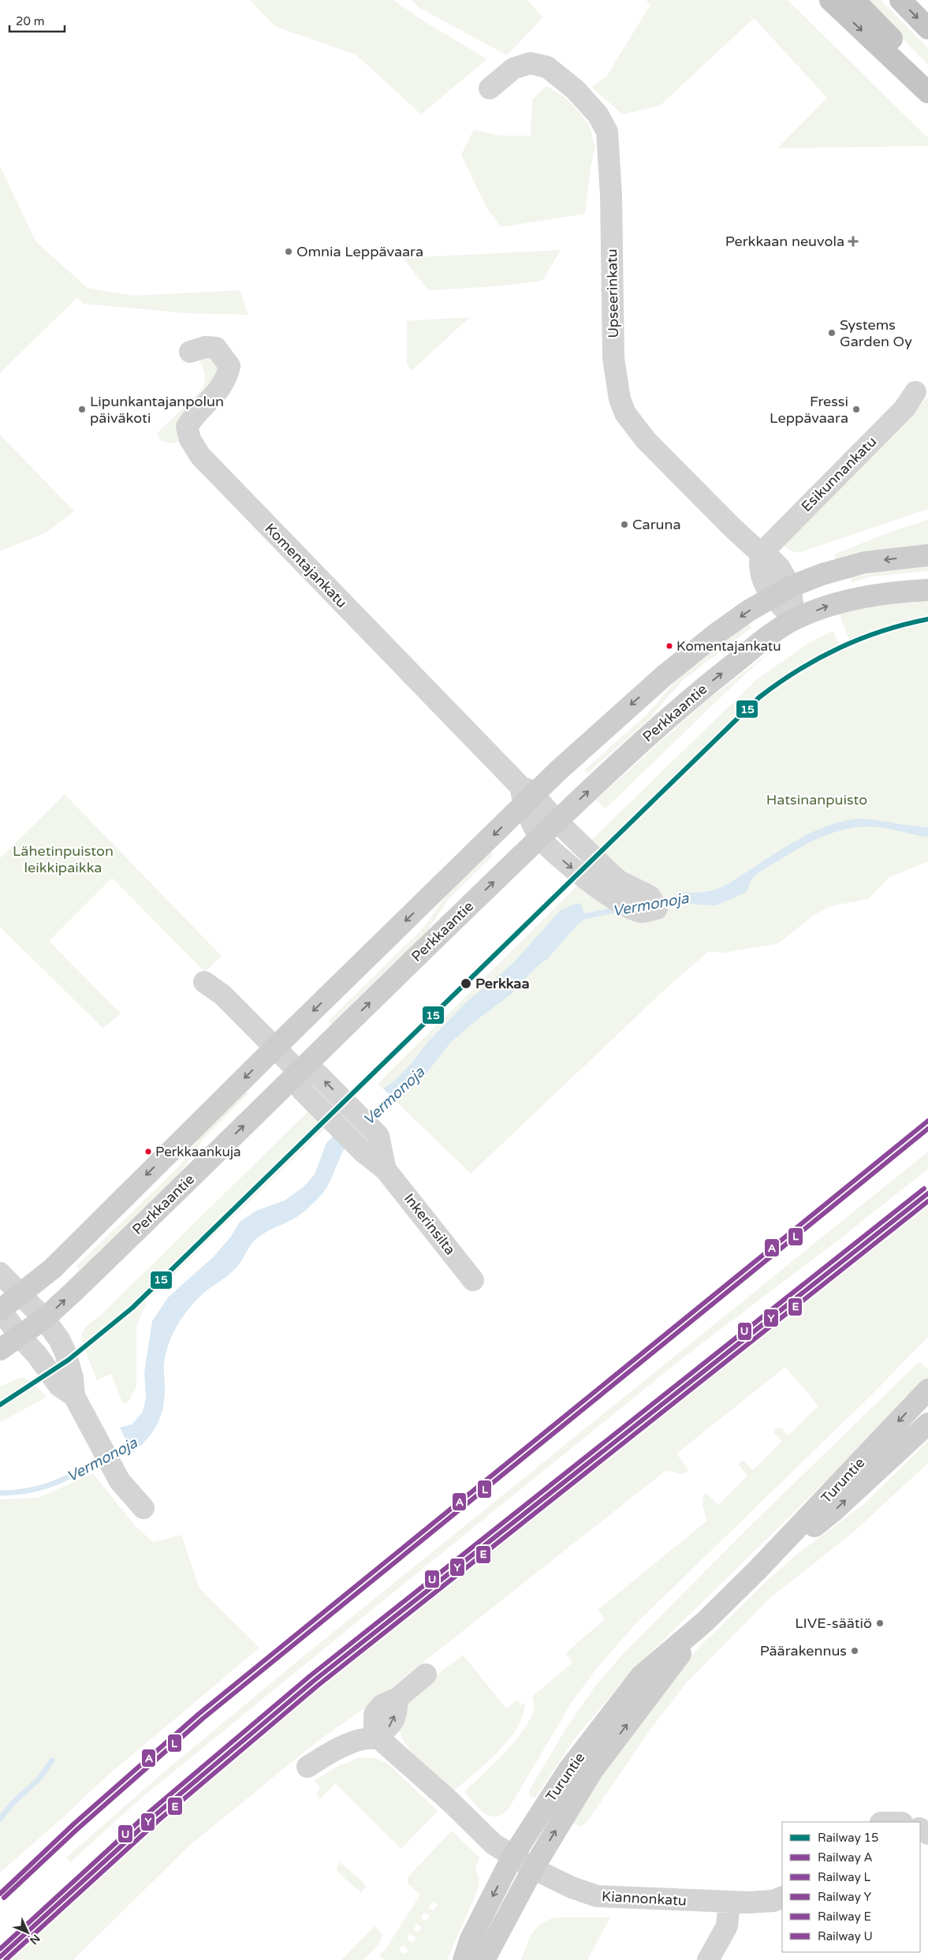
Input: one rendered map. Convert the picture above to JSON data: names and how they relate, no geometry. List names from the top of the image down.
{
  "streets": {
    "main road": ["Perkkaantie", "Turuntie"],
    "street": [
      "Upseerinkatu",
      "Esikunnankatu",
      "Komentajankatu",
      "Inkerinsilta",
      "Kiannonkatu"
    ]
  },
  "crossings": [
    ["Upseerinkatu", "Esikunnankatu"],
    ["Upseerinkatu", "Perkkaantie"],
    ["Perkkaantie", "Inkerinsilta"],
    ["Turuntie", "Kiannonkatu"]
  ],
  "water": ["Vermonoja"],
  "parks": ["Hatsinanpuisto", "Lähetinpuiston leikkipaikka"],
  "places": {
    "health": ["Perkkaan neuvola"],
    "other": [
      "Omnia Leppävaara",
      "Systems Garden Oy",
      "Lipunkantajanpolun päiväkoti",
      "Fressi Leppävaara",
      "Caruna",
      "Komentajankatu",
      "Perkkaa",
      "Perkkaankuja",
      "LIVE-säätiö",
      "Päärakennus"
    ]
  },
  "lines": [
    "rail line 15",
    "rail line A",
    "rail line L",
    "rail line U",
    "rail line Y",
    "rail line E"
  ],
  "legend": [
    "Railway 15",
    "Railway A",
    "Railway L",
    "Railway Y",
    "Railway E",
    "Railway U"
  ],
  "scale_bar": "20 m",
  "north": "bottom right"
}
